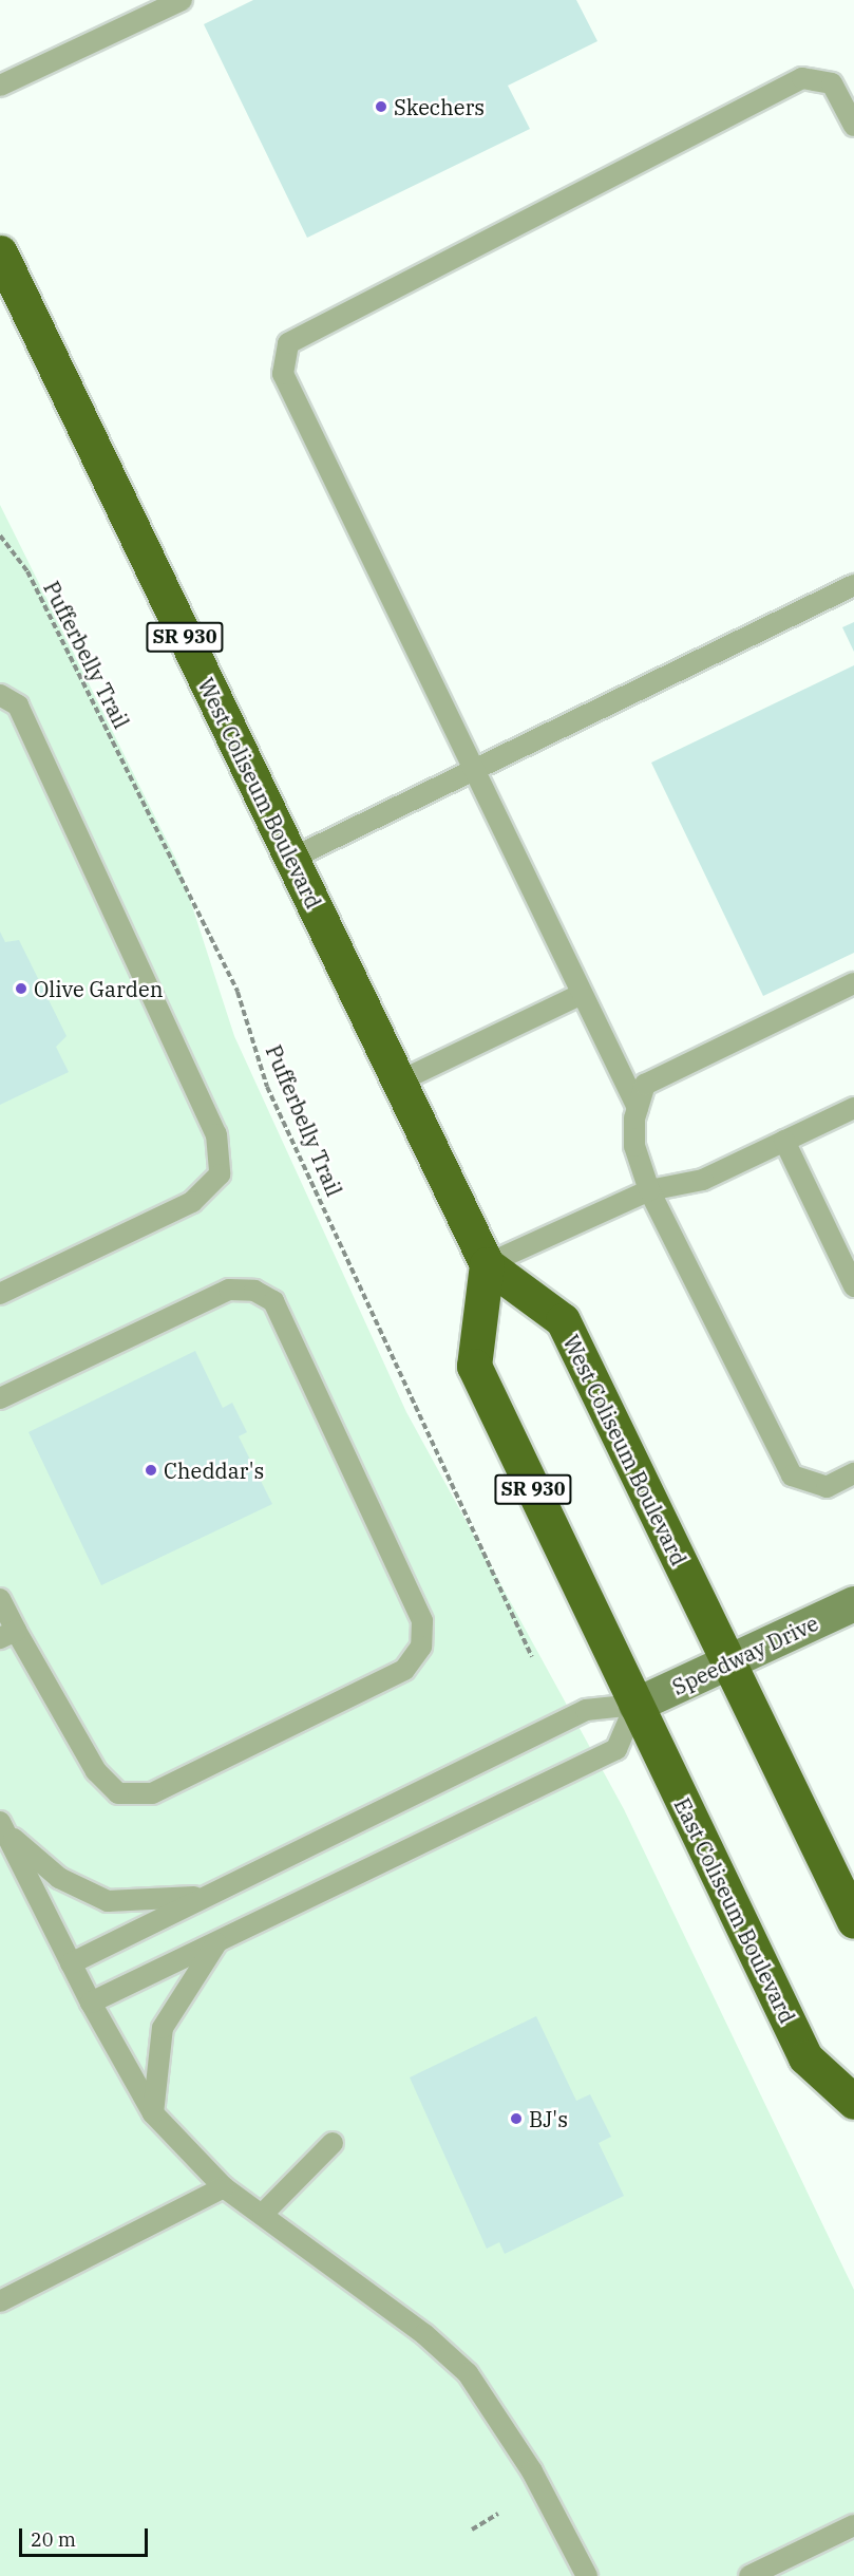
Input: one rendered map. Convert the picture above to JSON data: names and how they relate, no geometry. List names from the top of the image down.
{
  "streets": {
    "highway": ["SR 930", "West Coliseum Boulevard", "East Coliseum Boulevard"],
    "main road": ["Speedway Drive"],
    "path": ["Pufferbelly Trail"]
  },
  "crossings": [
    ["SR 930", "West Coliseum Boulevard"],
    ["SR 930", "Speedway Drive"],
    ["SR 930", "East Coliseum Boulevard"],
    ["West Coliseum Boulevard", "Speedway Drive"],
    ["Speedway Drive", "East Coliseum Boulevard"]
  ],
  "places": [
    "Skechers",
    "Olive Garden",
    "Cheddar's",
    "BJ's"
  ],
  "scale_bar": "20 m"
}
